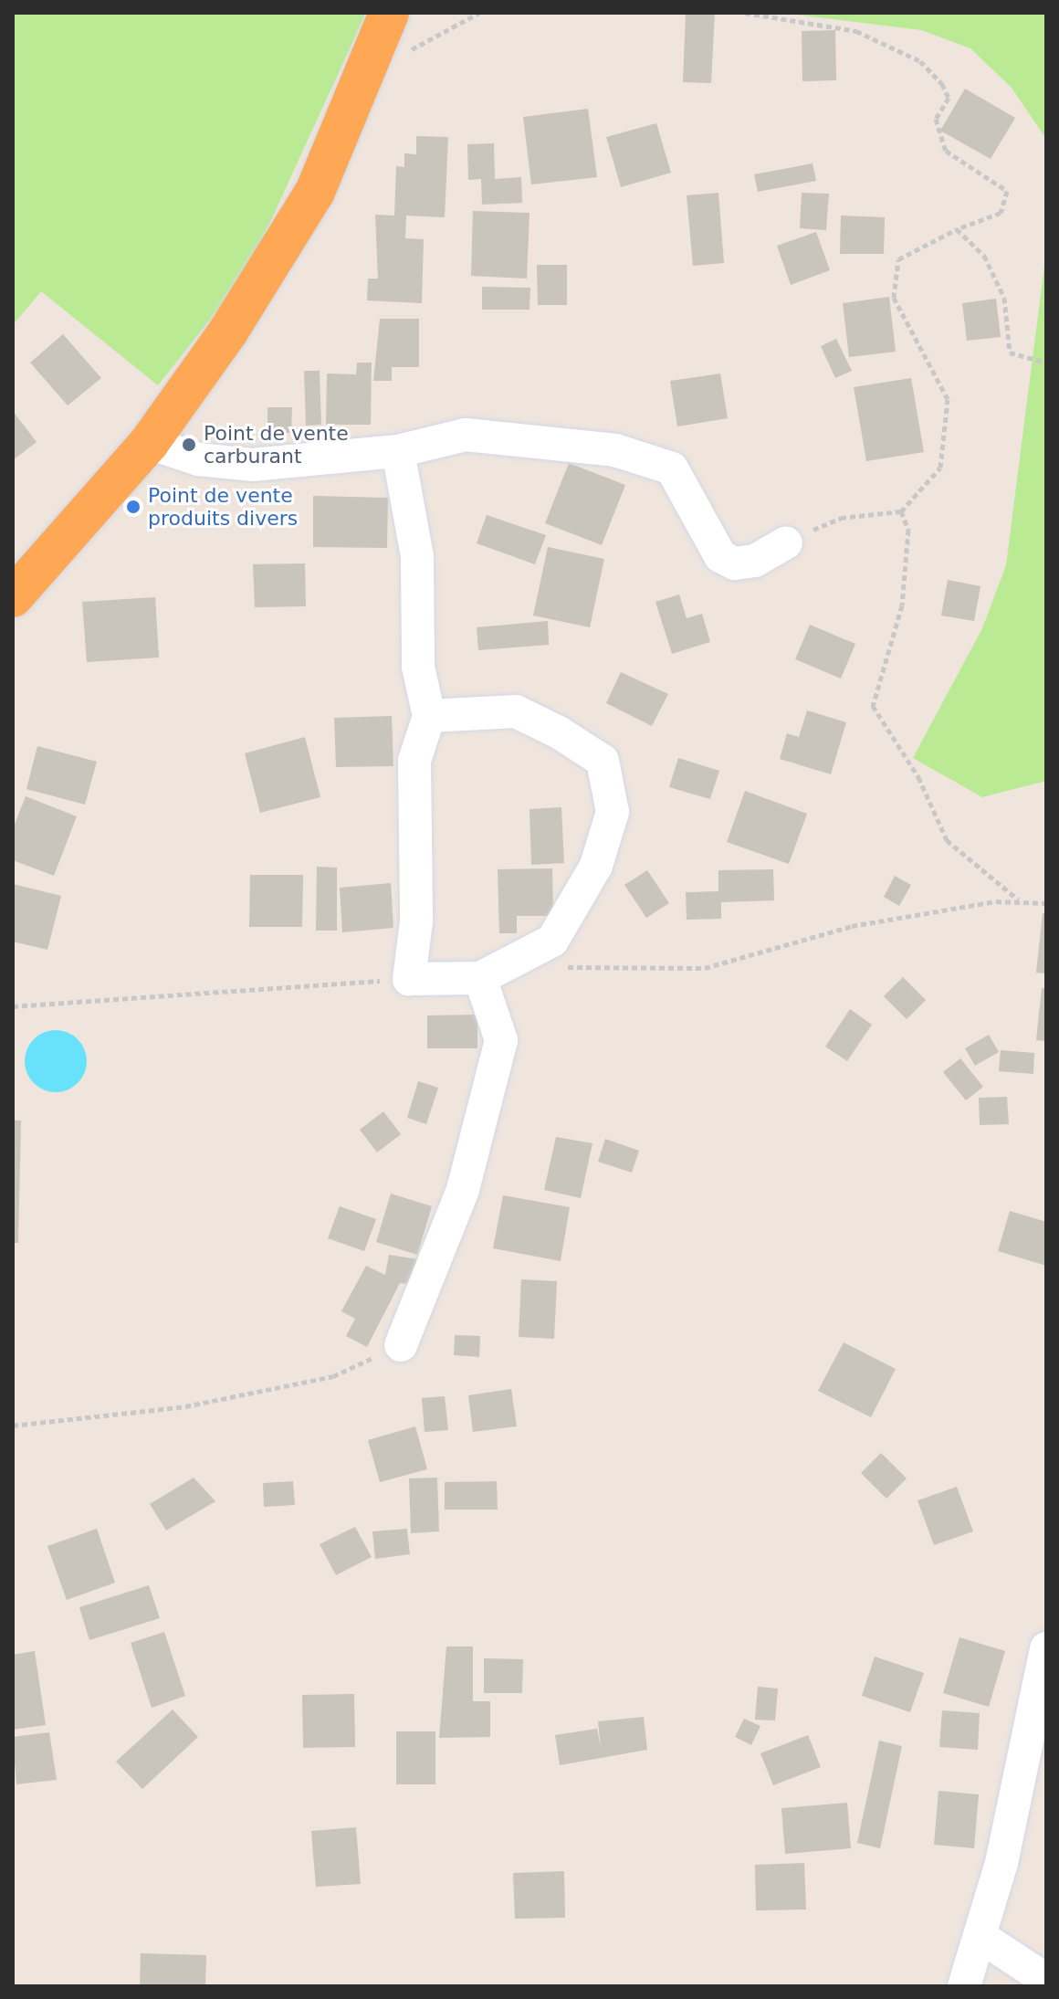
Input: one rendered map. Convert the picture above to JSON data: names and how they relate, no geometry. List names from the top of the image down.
{
  "places": ["Point de vente carburant", "Point de vente produits divers"]
}
